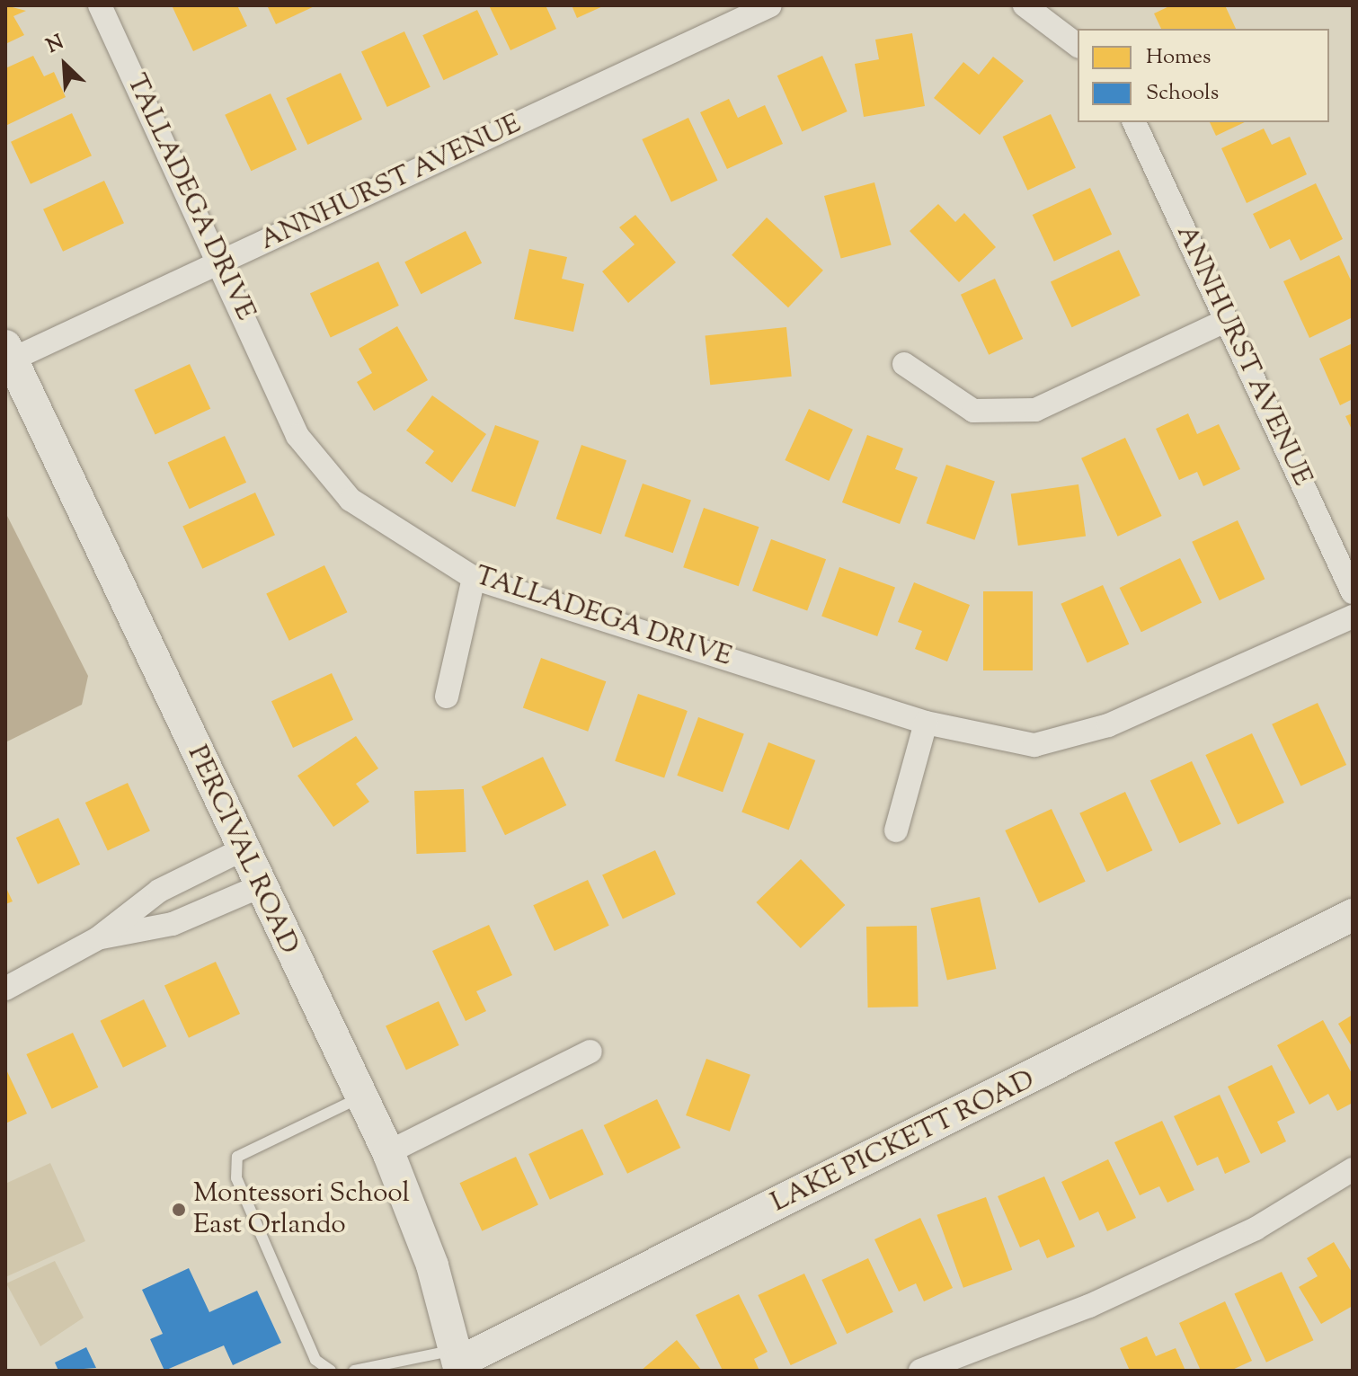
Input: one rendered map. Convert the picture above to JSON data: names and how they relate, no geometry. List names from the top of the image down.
{
  "streets": {
    "street": [
      "ANNHURST AVENUE",
      "TALLADEGA DRIVE",
      "PERCIVAL ROAD",
      "LAKE PICKETT ROAD"
    ]
  },
  "crossings": [
    ["ANNHURST AVENUE", "TALLADEGA DRIVE"],
    ["ANNHURST AVENUE", "PERCIVAL ROAD"],
    ["PERCIVAL ROAD", "LAKE PICKETT ROAD"]
  ],
  "places": ["Montessori School East Orlando"],
  "legend": ["Homes", "Schools"],
  "north": "top left"
}
